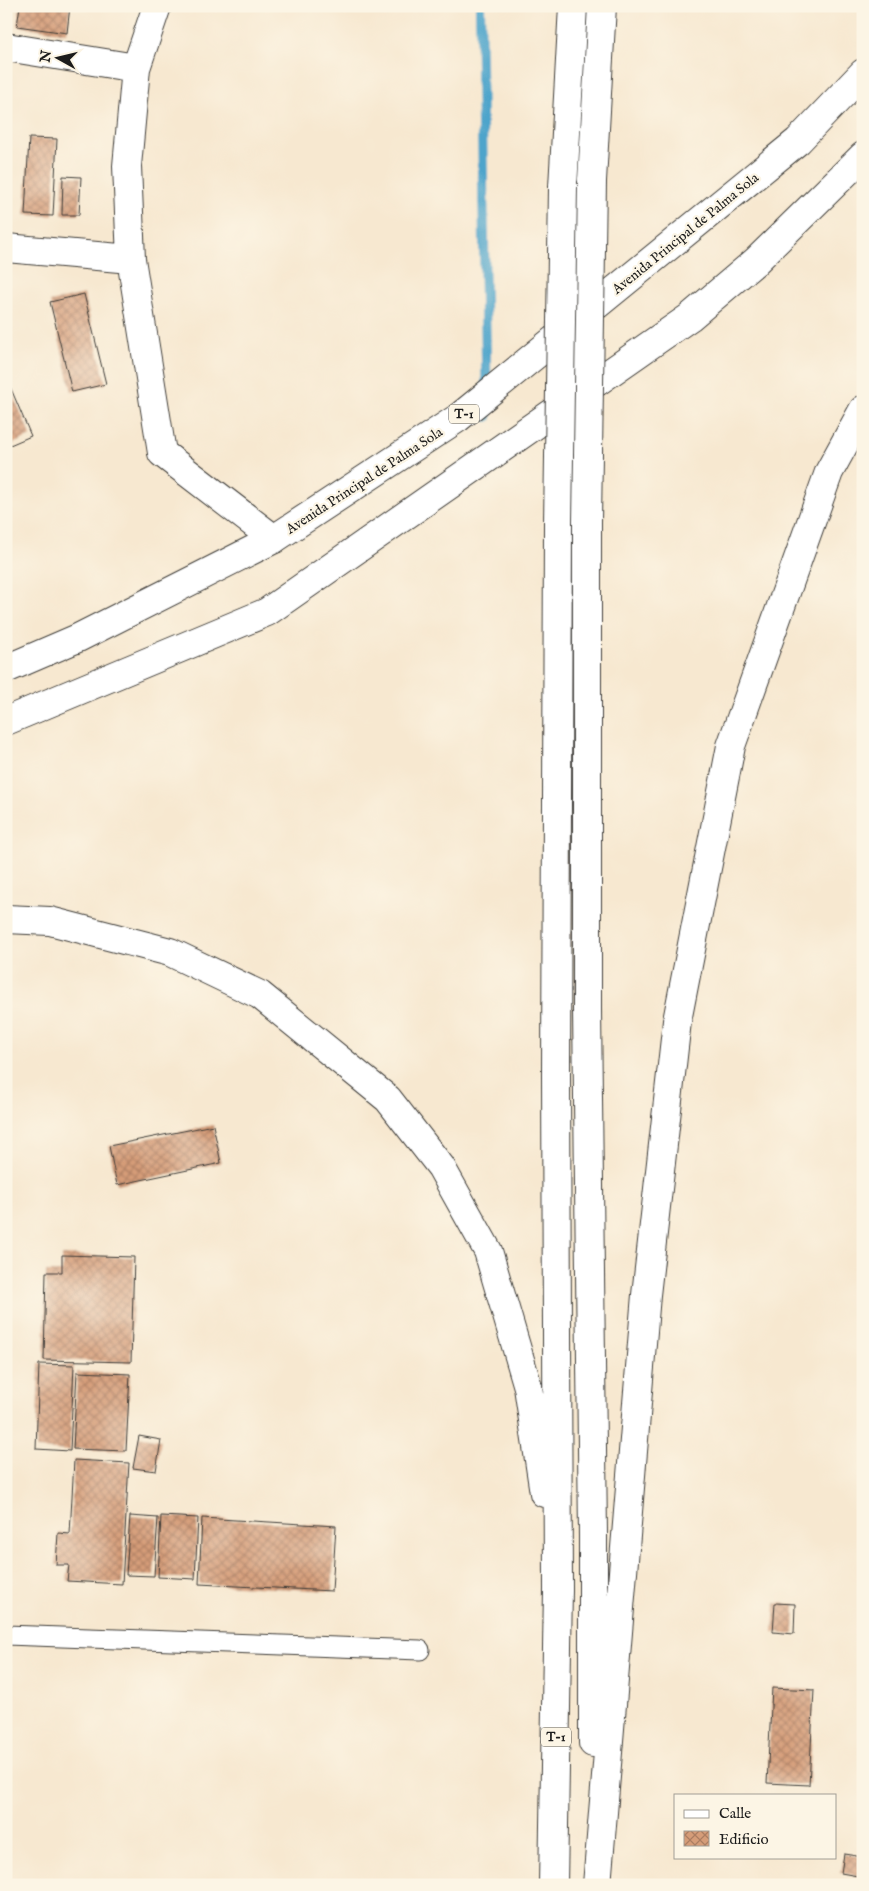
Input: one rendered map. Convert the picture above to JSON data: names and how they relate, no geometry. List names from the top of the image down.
{
  "streets": {
    "main road": ["Avenida Principal de Palma Sola", "T-1"]
  },
  "legend": ["Calle", "Edificio"],
  "north": "left"
}
